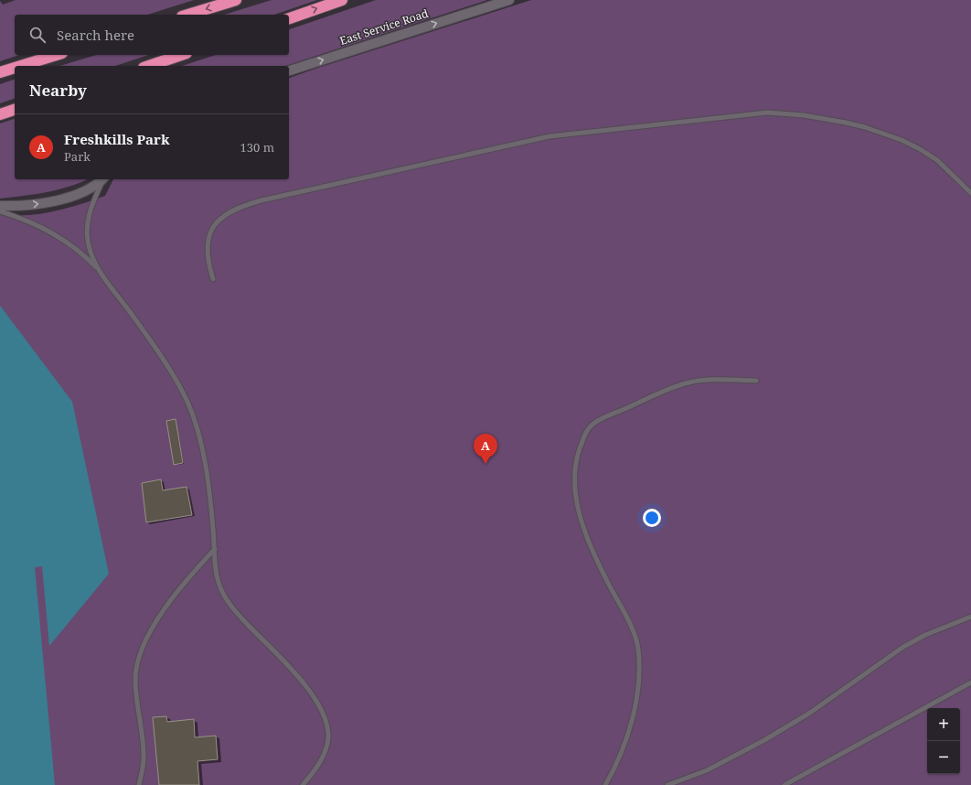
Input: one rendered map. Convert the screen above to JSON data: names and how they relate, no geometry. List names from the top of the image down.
{
  "streets": {
    "street": ["East Service Road"]
  },
  "one_way": ["East Service Road"],
  "page": {
    "search": "Search here",
    "heading": "Nearby",
    "list": [
      {
        "mark": "A",
        "name": "Freshkills Park",
        "note": "Park",
        "value": "130 m"
      }
    ],
    "pins": "A",
    "map_buttons": ["+", "−"]
  }
}
